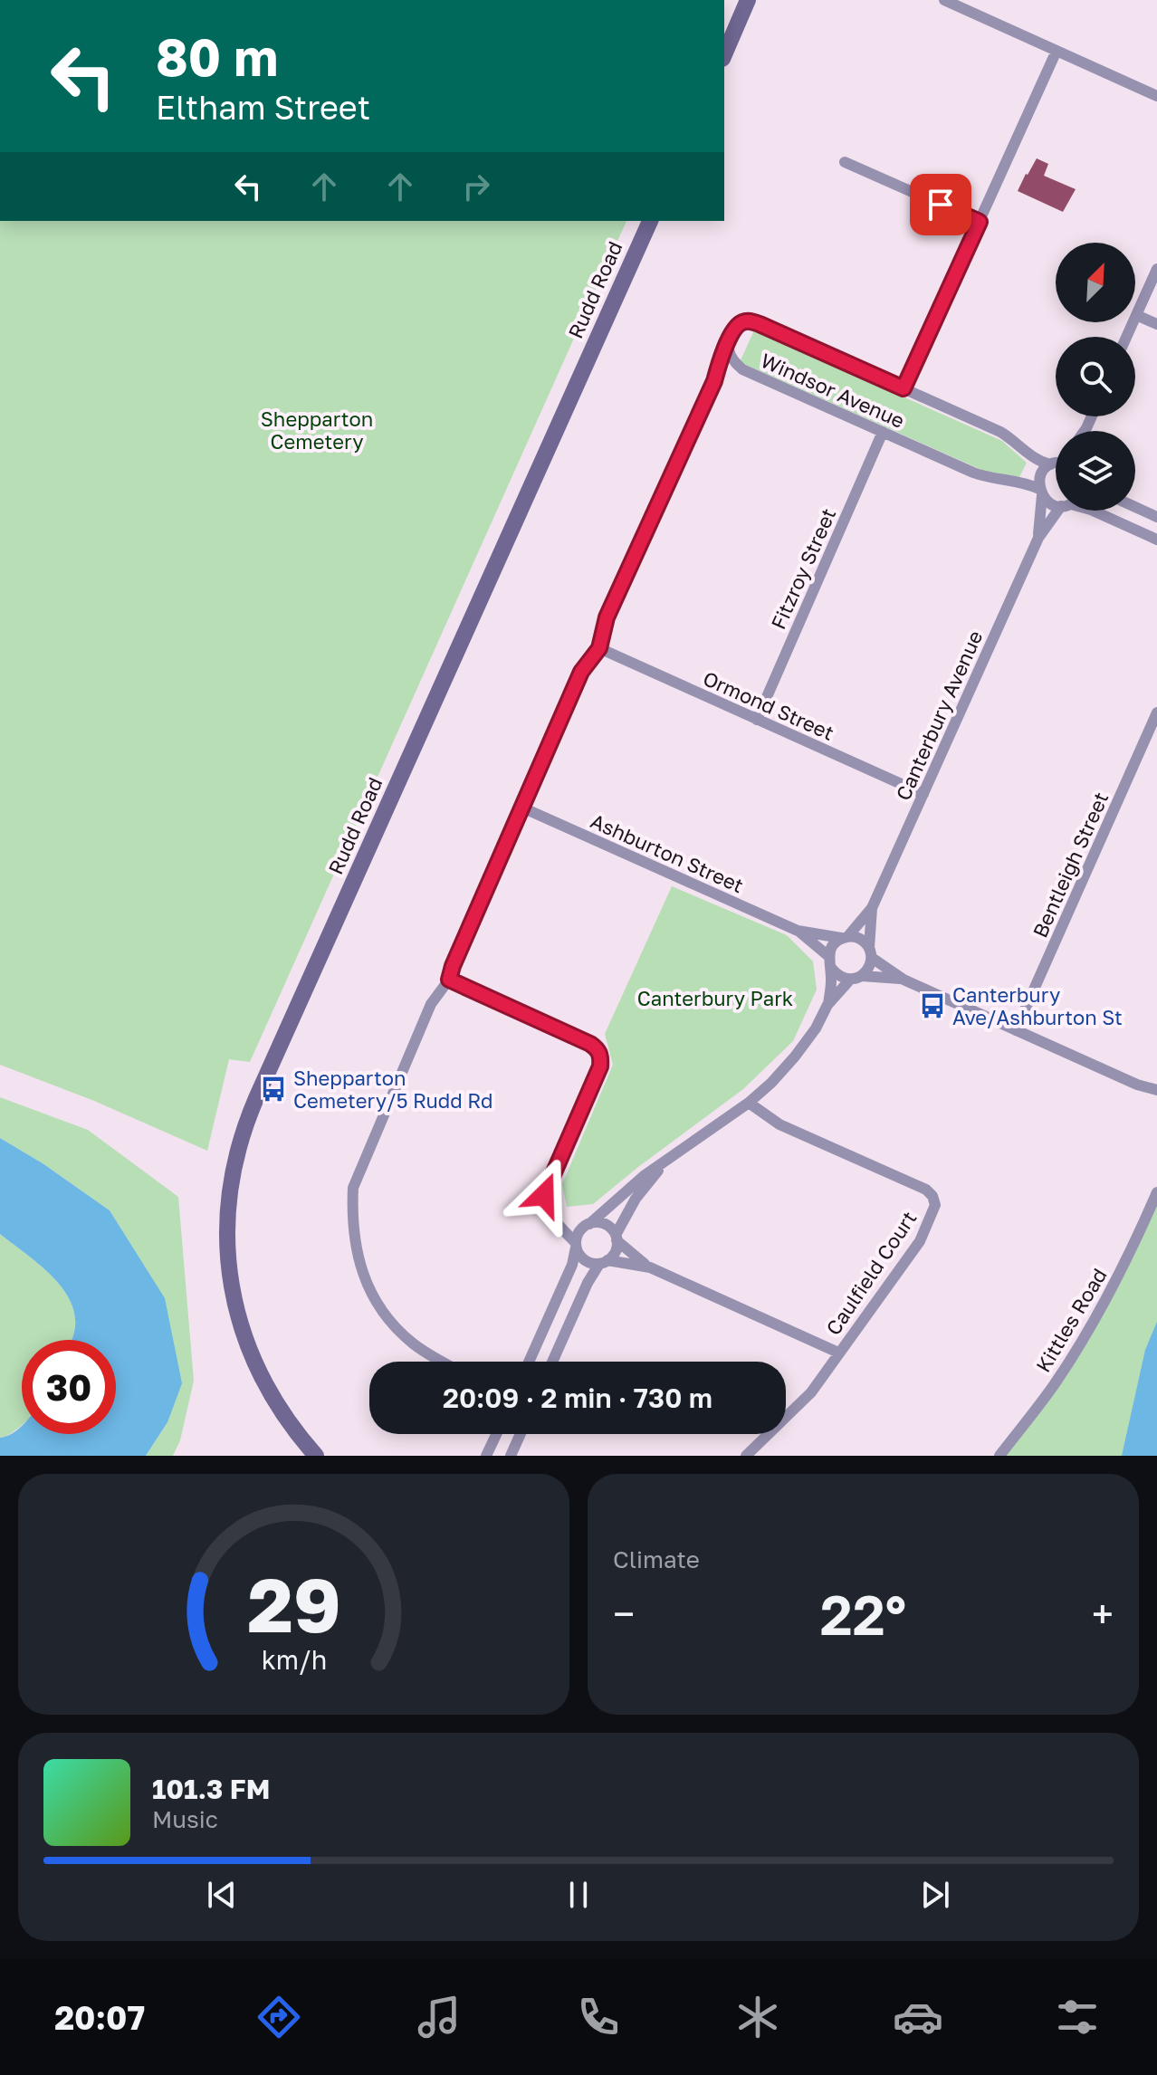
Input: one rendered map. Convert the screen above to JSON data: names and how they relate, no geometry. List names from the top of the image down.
{
  "streets": {
    "street": [
      "Rudd Road",
      "Windsor Avenue",
      "Fitzroy Street",
      "Ormond Street",
      "Canterbury Avenue",
      "Ashburton Street",
      "Bentleigh Street",
      "Caulfield Court",
      "Kittles Road"
    ]
  },
  "crossings": [
    ["Windsor Avenue", "Fitzroy Street"],
    ["Windsor Avenue", "Canterbury Avenue"],
    ["Fitzroy Street", "Ormond Street"],
    ["Ormond Street", "Canterbury Avenue"],
    ["Canterbury Avenue", "Ashburton Street"]
  ],
  "parks": ["Shepparton Cemetery", "Canterbury Park"],
  "places": {
    "bus stop": ["Canterbury Ave/Ashburton St", "Shepparton Cemetery/5 Rudd Rd"]
  },
  "north": "top right",
  "page": {
    "turn": ["80 m", "Eltham Street"],
    "limit": "30",
    "trip": "20:09 · 2 min · 730 m",
    "tile": "Climate",
    "heat": ["−", "22°", "+"],
    "song": ["101.3 FM", "Music"],
    "tabs": "20:07",
    "gauge": ["29", "km/h"]
  }
}
